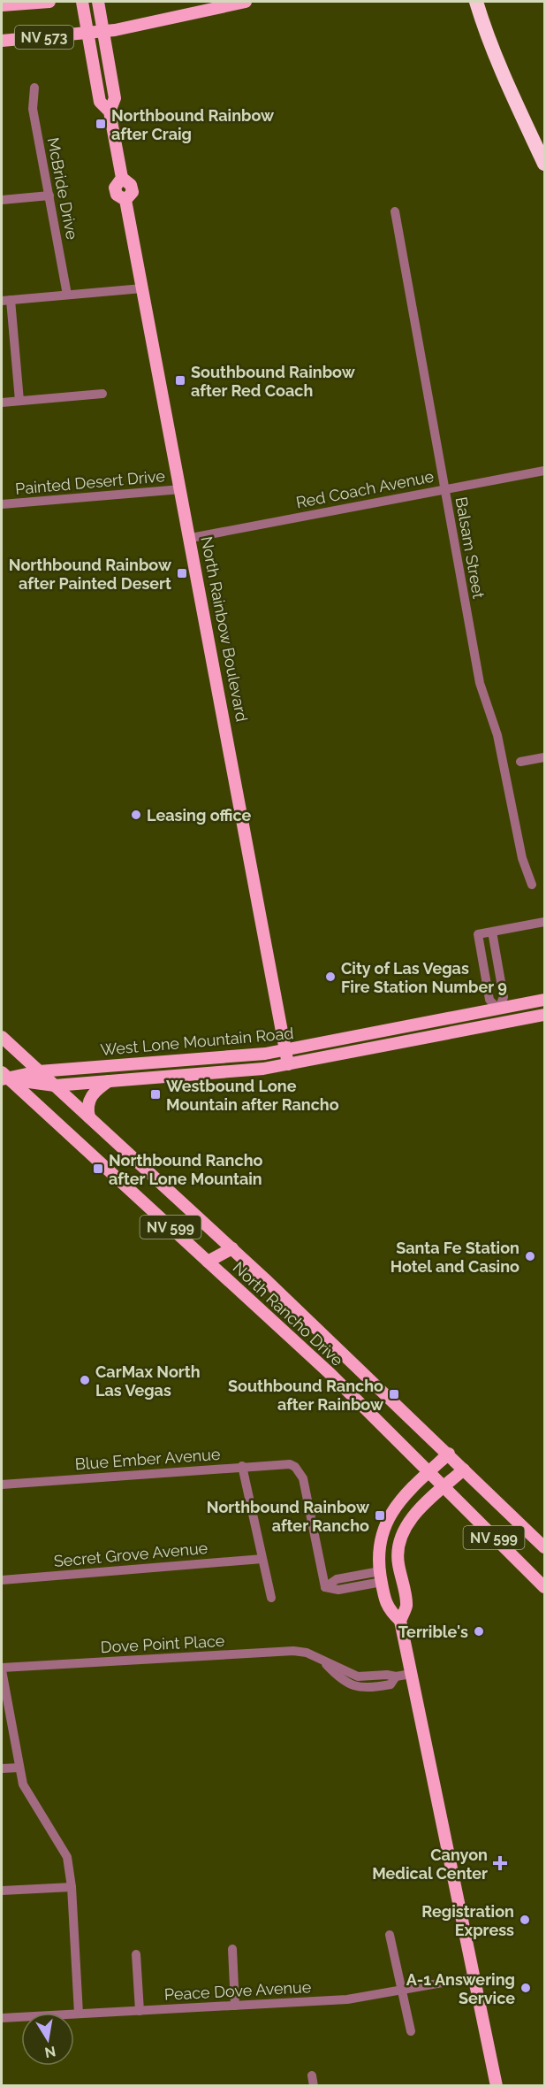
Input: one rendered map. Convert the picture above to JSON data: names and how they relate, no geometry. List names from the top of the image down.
{
  "streets": {
    "main road": [
      "NV 573",
      "North Rainbow Boulevard",
      "West Lone Mountain Road",
      "NV 599",
      "North Rancho Drive"
    ],
    "street": [
      "McBride Drive",
      "Painted Desert Drive",
      "Red Coach Avenue",
      "Balsam Street",
      "Blue Ember Avenue",
      "Secret Grove Avenue",
      "Dove Point Place",
      "Peace Dove Avenue"
    ]
  },
  "crossings": [
    ["NV 573", "North Rainbow Boulevard"],
    ["Painted Desert Drive", "North Rainbow Boulevard"],
    ["Red Coach Avenue", "Balsam Street"],
    ["Red Coach Avenue", "North Rainbow Boulevard"],
    ["North Rainbow Boulevard", "West Lone Mountain Road"],
    ["West Lone Mountain Road", "North Rancho Drive"]
  ],
  "places": {
    "transit": [
      "Northbound Rainbow after Craig",
      "Southbound Rainbow after Red Coach",
      "Northbound Rainbow after Painted Desert",
      "Westbound Lone Mountain after Rancho",
      "Northbound Rancho after Lone Mountain",
      "Southbound Rancho after Rainbow",
      "Northbound Rainbow after Rancho"
    ],
    "other": [
      "Leasing office",
      "City of Las Vegas Fire Station Number 9",
      "Santa Fe Station Hotel and Casino",
      "CarMax North Las Vegas",
      "Terrible's",
      "Registration Express",
      "A-1 Answering Service"
    ],
    "health": ["Canyon Medical Center"]
  },
  "north": "bottom"
}
